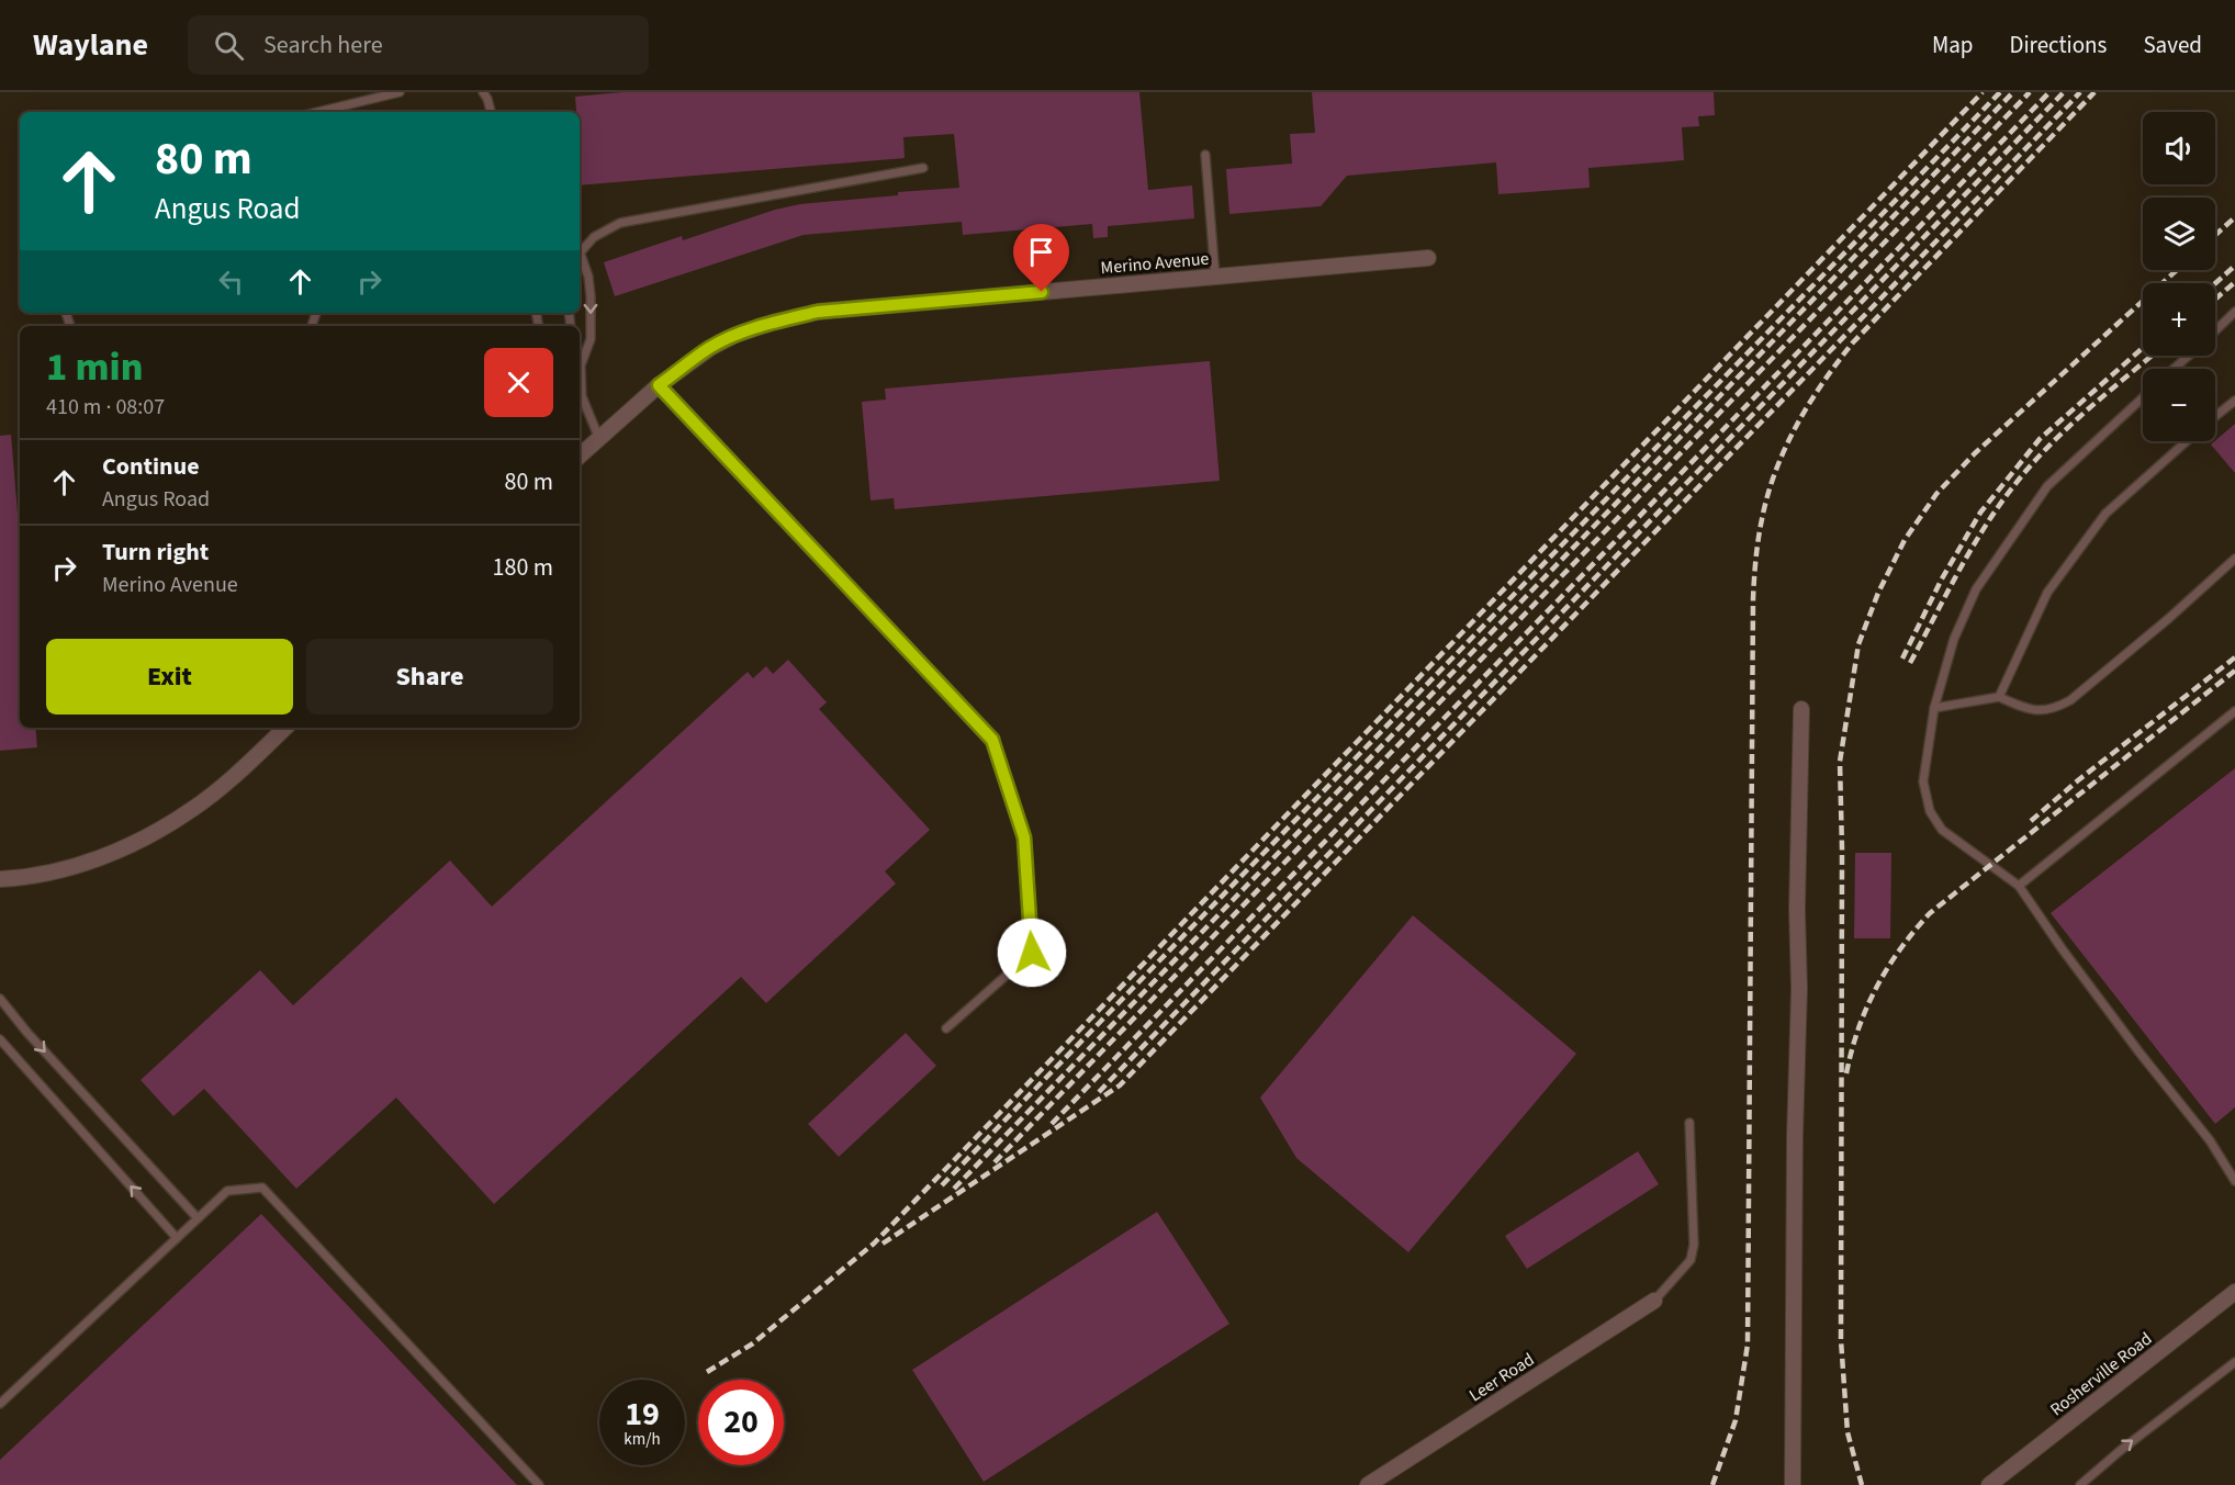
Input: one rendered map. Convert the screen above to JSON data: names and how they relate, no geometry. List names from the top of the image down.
{
  "streets": {
    "street": ["Merino Avenue", "Rosherville Road", "Leer Road"]
  },
  "page": {
    "header": "Waylane",
    "search": "Search here",
    "nav": ["Map", "Directions", "Saved"],
    "map_buttons": ["+", "−"],
    "turn": ["80 m", "Angus Road"],
    "heading": ["1 min", "410 m · 08:07"],
    "list": [
      {
        "name": "Continue",
        "note": "Angus Road",
        "value": "80 m"
      },
      {
        "name": "Turn right",
        "note": "Merino Avenue",
        "value": "180 m"
      }
    ],
    "buttons": ["Exit", "Share"],
    "speed": "19 km/h",
    "limit": "20"
  }
}
